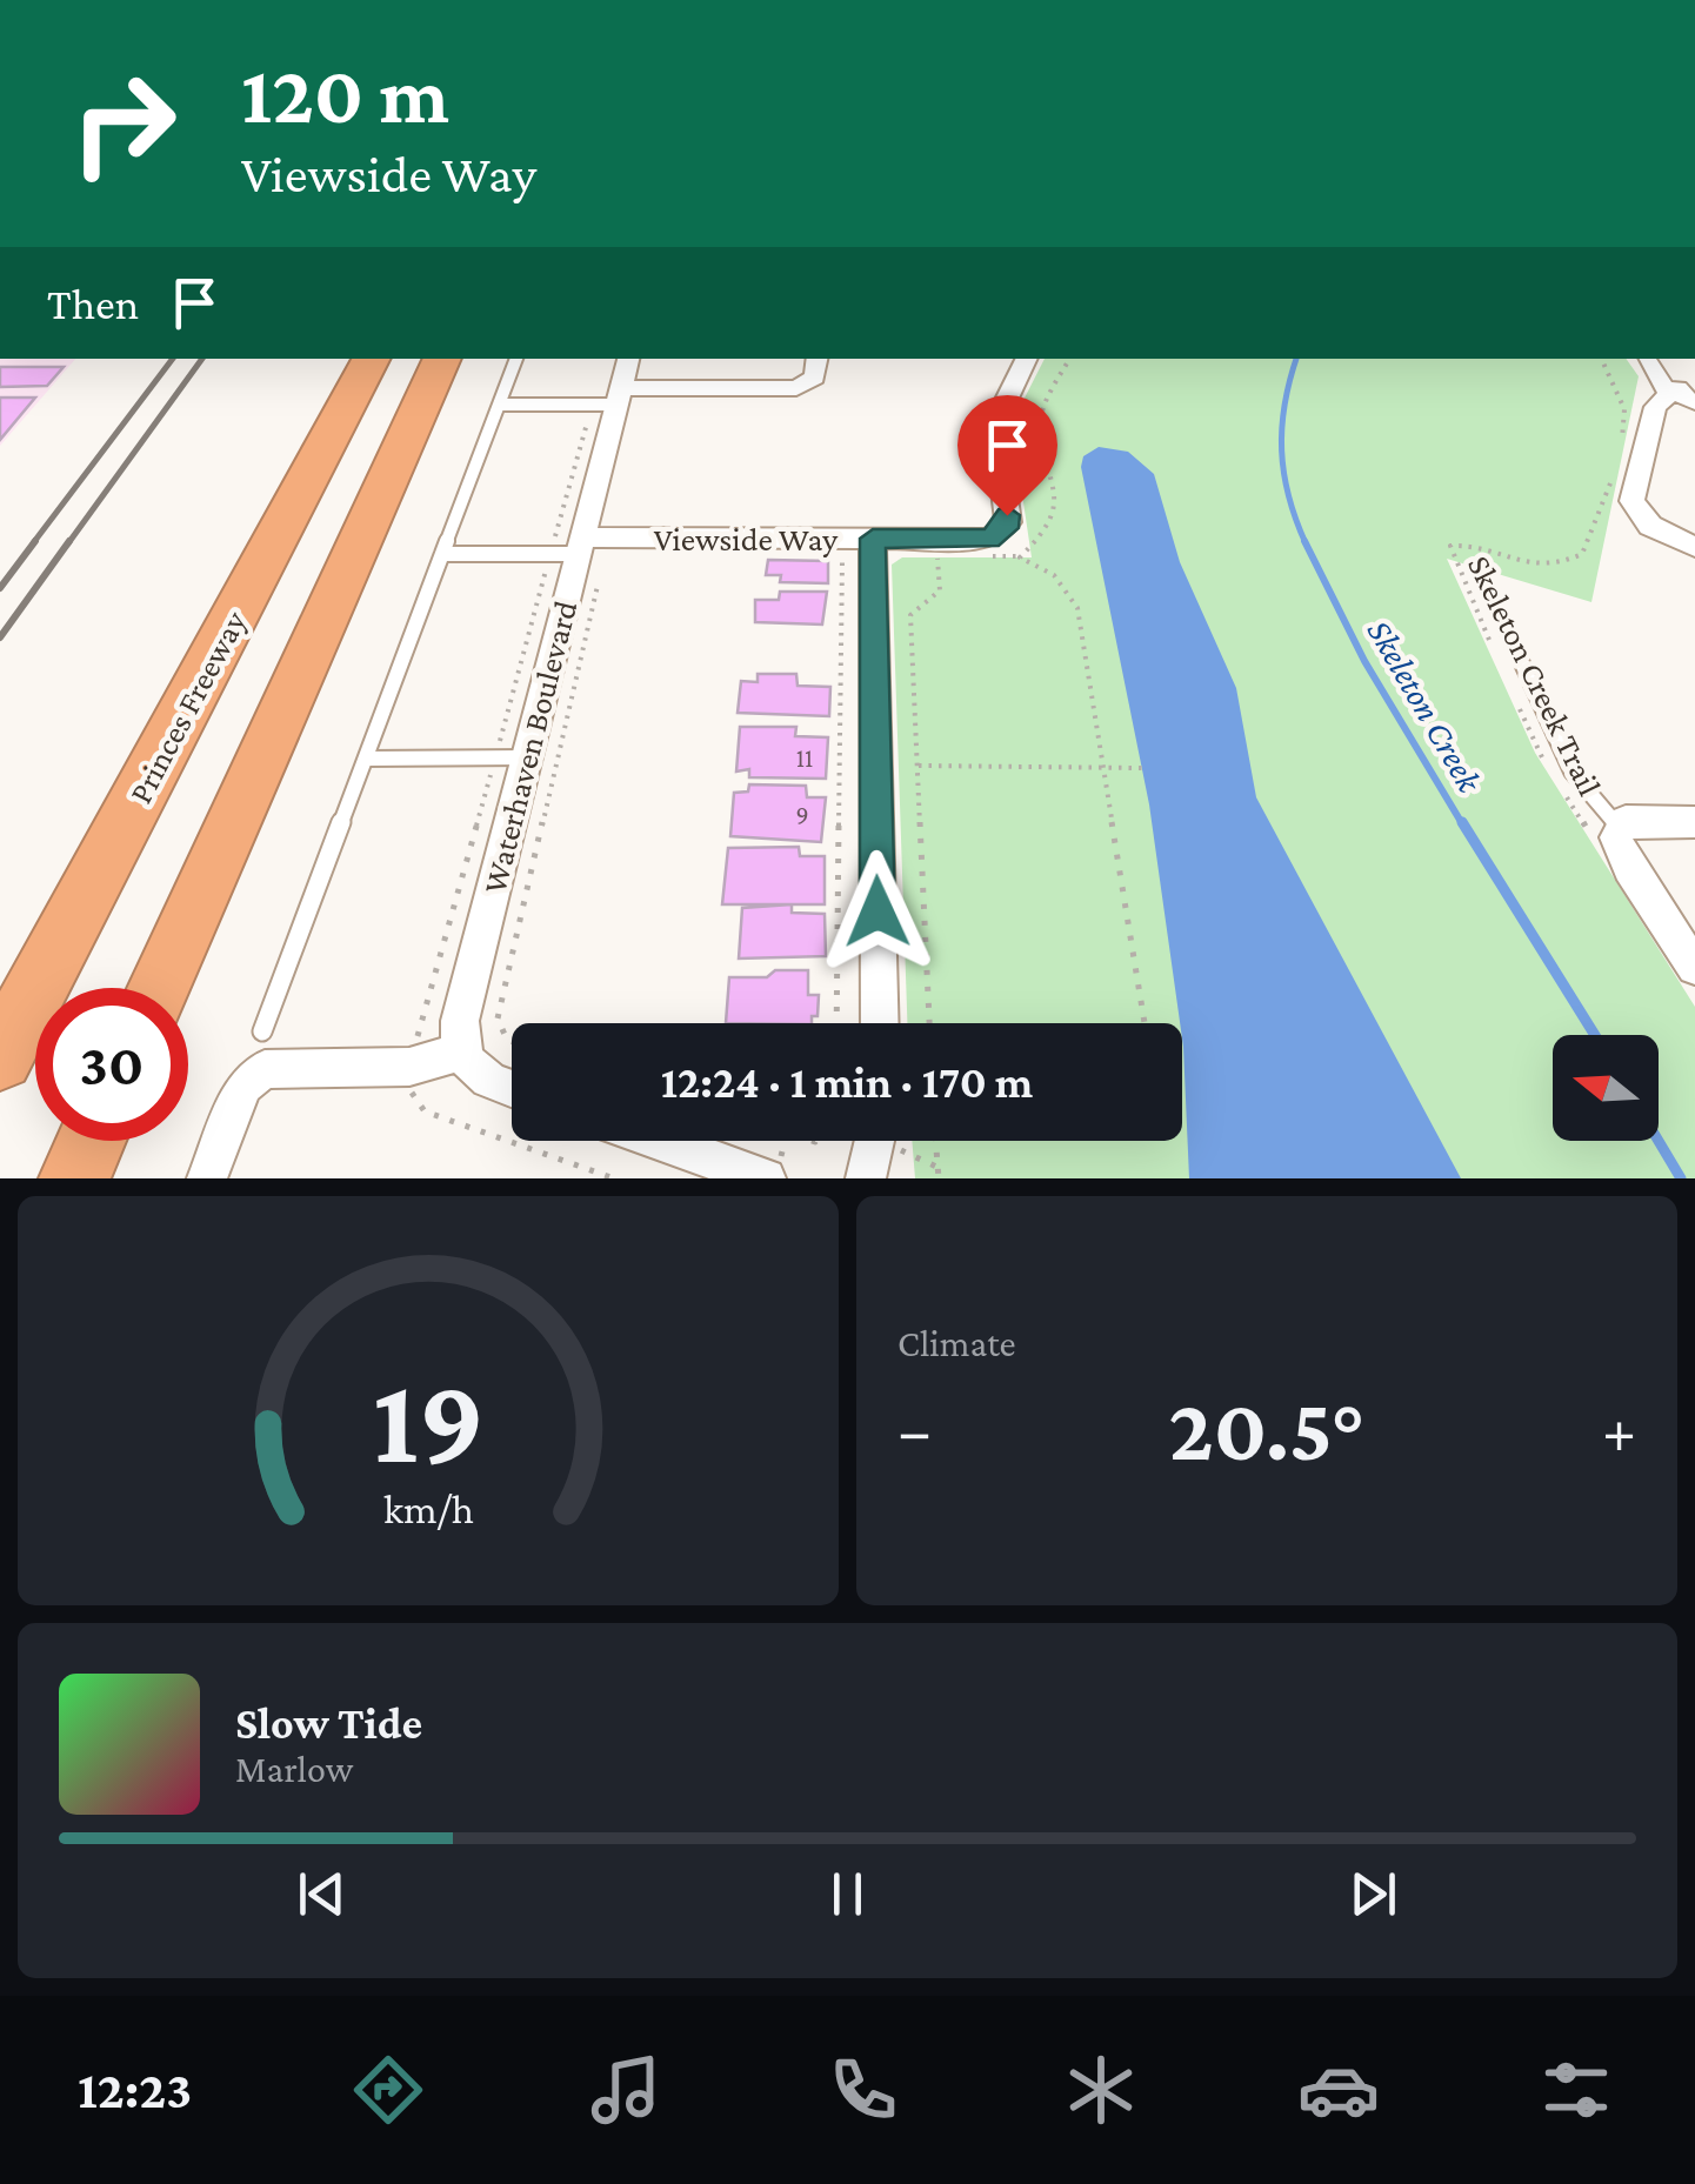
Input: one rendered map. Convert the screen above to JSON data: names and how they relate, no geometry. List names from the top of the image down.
{
  "streets": {
    "highway": ["Princes Freeway"],
    "street": ["Viewside Way", "Waterhaven Boulevard"],
    "path": ["Skeleton Creek Trail"]
  },
  "crossings": [
    ["Viewside Way", "Waterhaven Boulevard"]
  ],
  "water": ["Skeleton Creek"],
  "house_numbers": ["11", "9"],
  "north": "left",
  "page": {
    "turn": ["120 m", "Viewside Way"],
    "then": "Then",
    "limit": "30",
    "trip": "12:24 · 1 min · 170 m",
    "tile": "Climate",
    "heat": ["−", "20.5°", "+"],
    "song": ["Slow Tide", "Marlow"],
    "tabs": "12:23",
    "gauge": ["19", "km/h"]
  }
}
